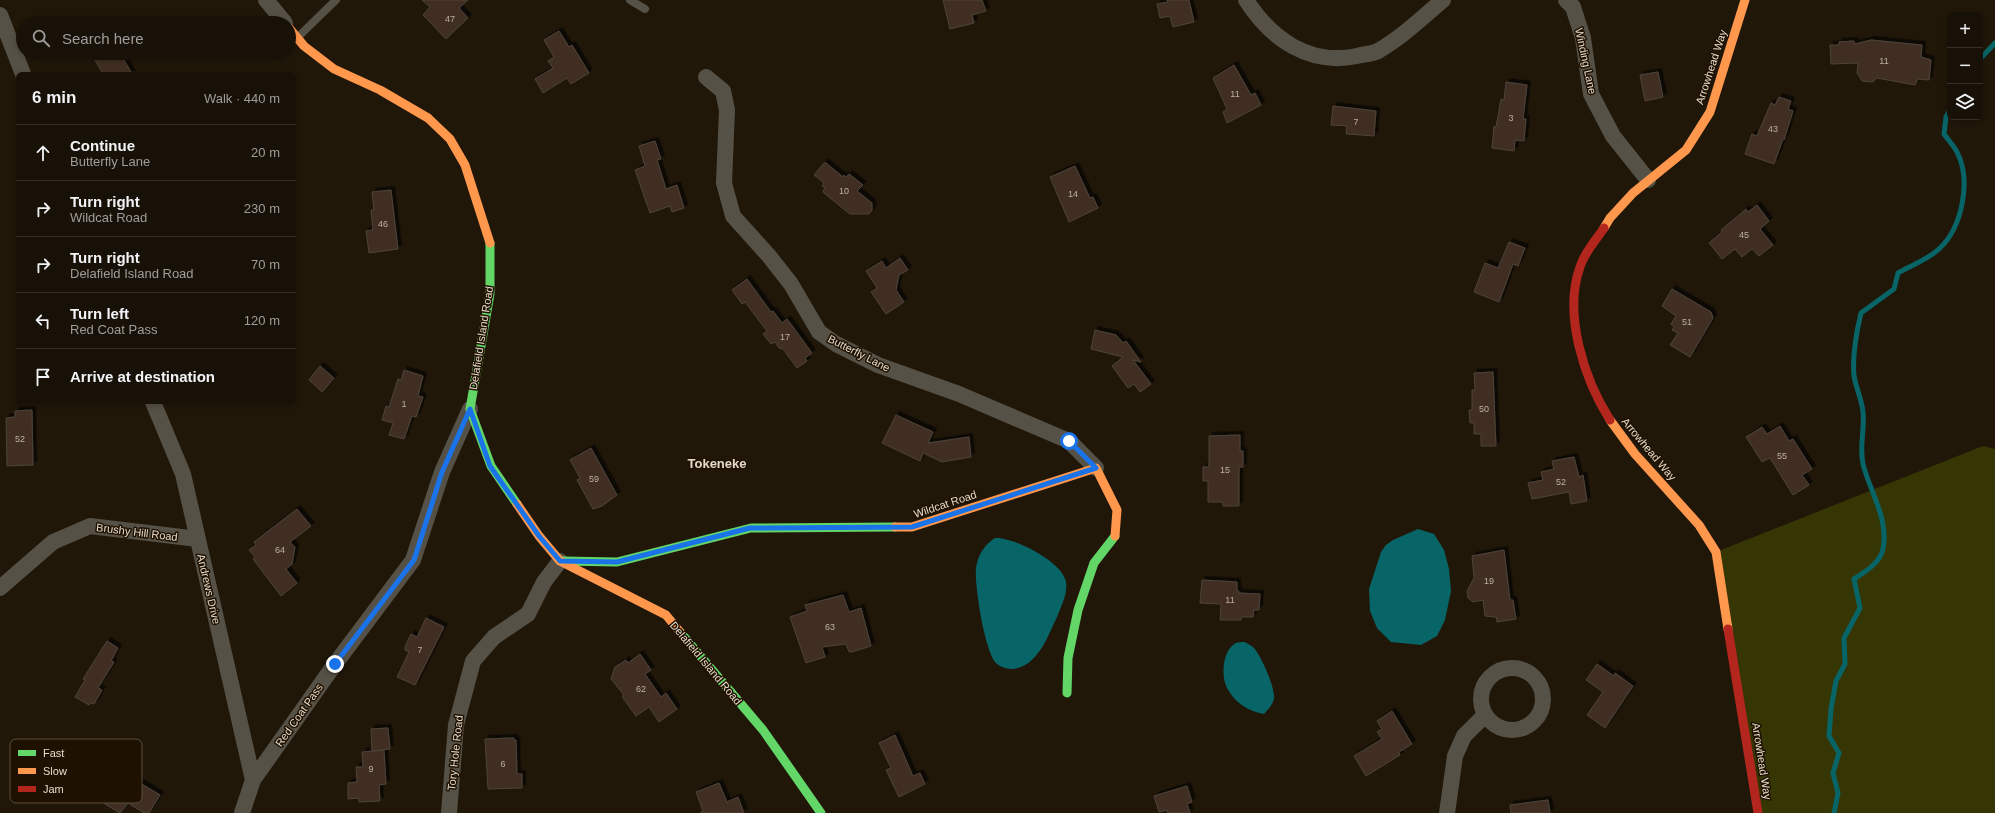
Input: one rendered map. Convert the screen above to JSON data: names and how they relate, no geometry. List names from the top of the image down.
{
  "streets": {
    "street": [
      "Winding Lane",
      "Arrowhead Way",
      "Delafield Island Road",
      "Butterfly Lane",
      "Wildcat Road",
      "Brushy Hill Road",
      "Andrews Drive",
      "Red Coat Pass",
      "Tory Hole Road"
    ]
  },
  "crossings": [
    ["Winding Lane", "Arrowhead Way"],
    ["Delafield Island Road", "Wildcat Road"],
    ["Delafield Island Road", "Red Coat Pass"],
    ["Delafield Island Road", "Tory Hole Road"],
    ["Butterfly Lane", "Wildcat Road"],
    ["Wildcat Road", "Tory Hole Road"],
    ["Brushy Hill Road", "Andrews Drive"],
    ["Andrews Drive", "Red Coat Pass"]
  ],
  "districts": ["Tokeneke"],
  "house_numbers": [
    "47",
    "11",
    "11",
    "3",
    "7",
    "43",
    "10",
    "14",
    "46",
    "45",
    "51",
    "17",
    "1",
    "50",
    "52",
    "55",
    "15",
    "59",
    "52",
    "64",
    "19",
    "11",
    "63",
    "7",
    "62",
    "6",
    "9"
  ],
  "legend": ["Fast", "Slow", "Jam"],
  "page": {
    "map_buttons": ["+", "−"],
    "search": "Search here",
    "heading": ["6 min", "Walk · 440 m"],
    "list": [
      ["Continue", "Butterfly Lane", "20 m"],
      ["Turn right", "Wildcat Road", "230 m"],
      ["Turn right", "Delafield Island Road", "70 m"],
      ["Turn left", "Red Coat Pass", "120 m"],
      "Arrive at destination"
    ]
  }
}
